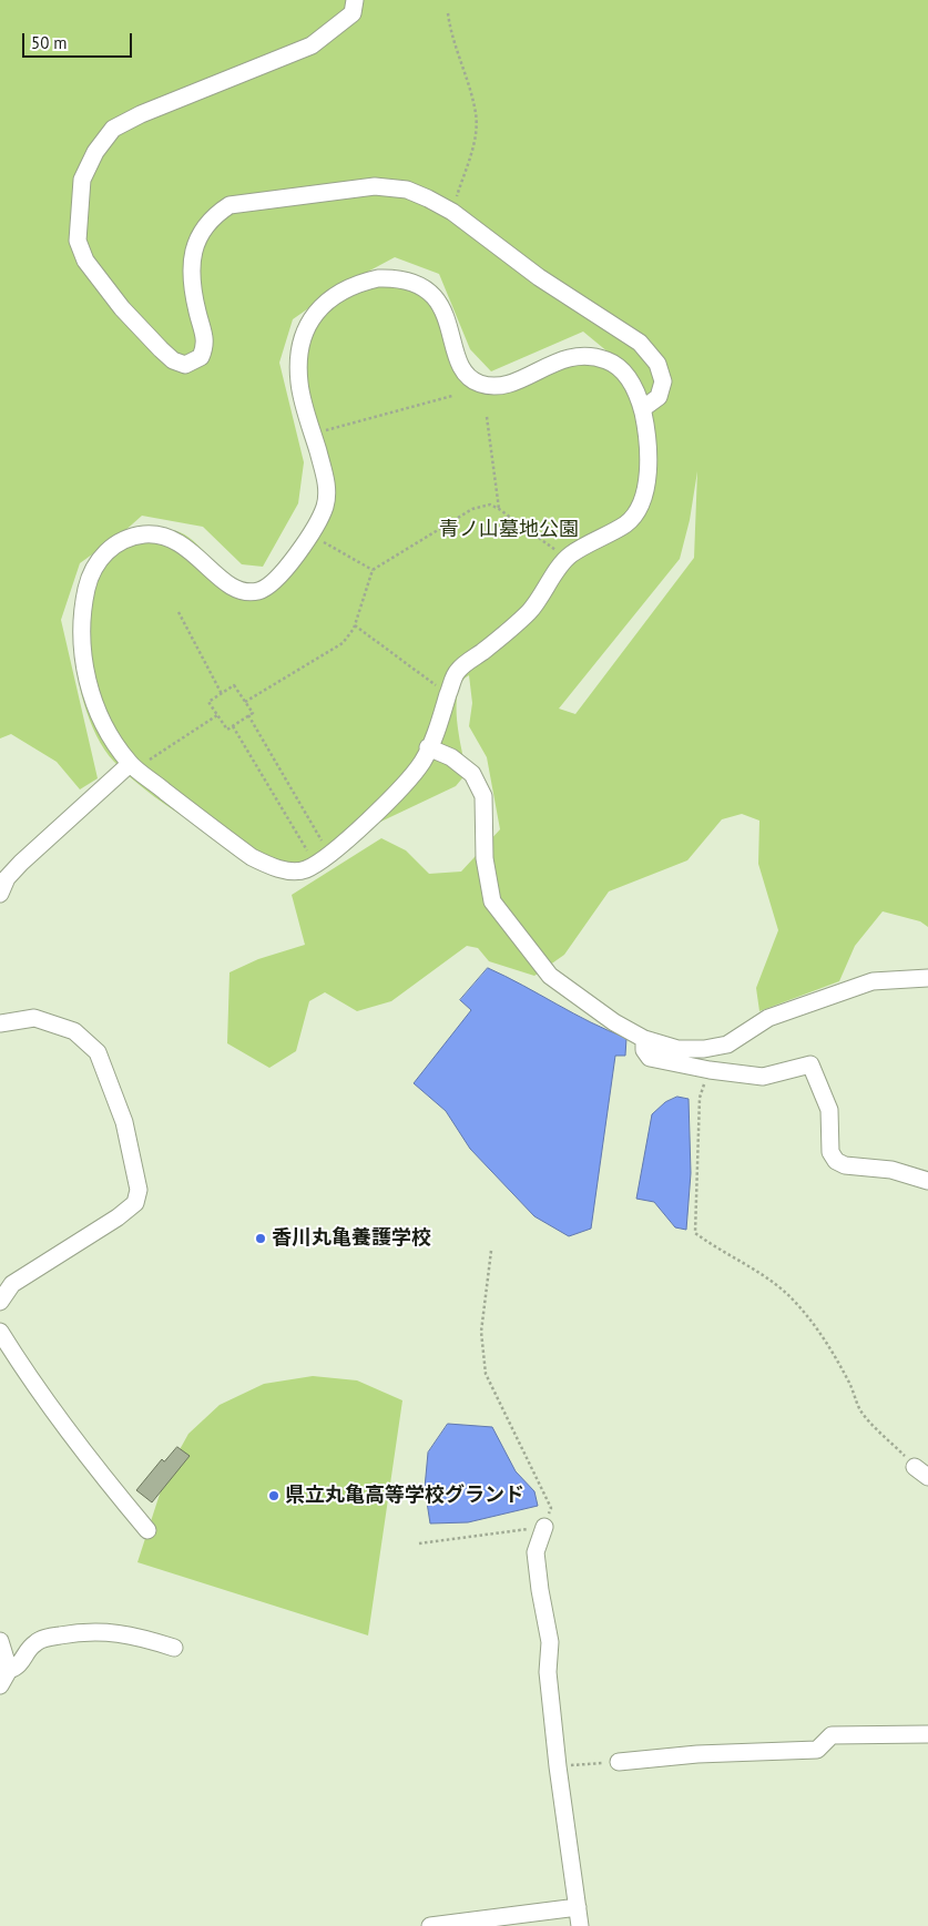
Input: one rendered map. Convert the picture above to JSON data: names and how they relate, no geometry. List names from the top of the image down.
{
  "parks": ["青ノ山墓地公園"],
  "places": ["香川丸亀養護学校", "県立丸亀高等学校グランド"],
  "scale_bar": "50 m"
}
